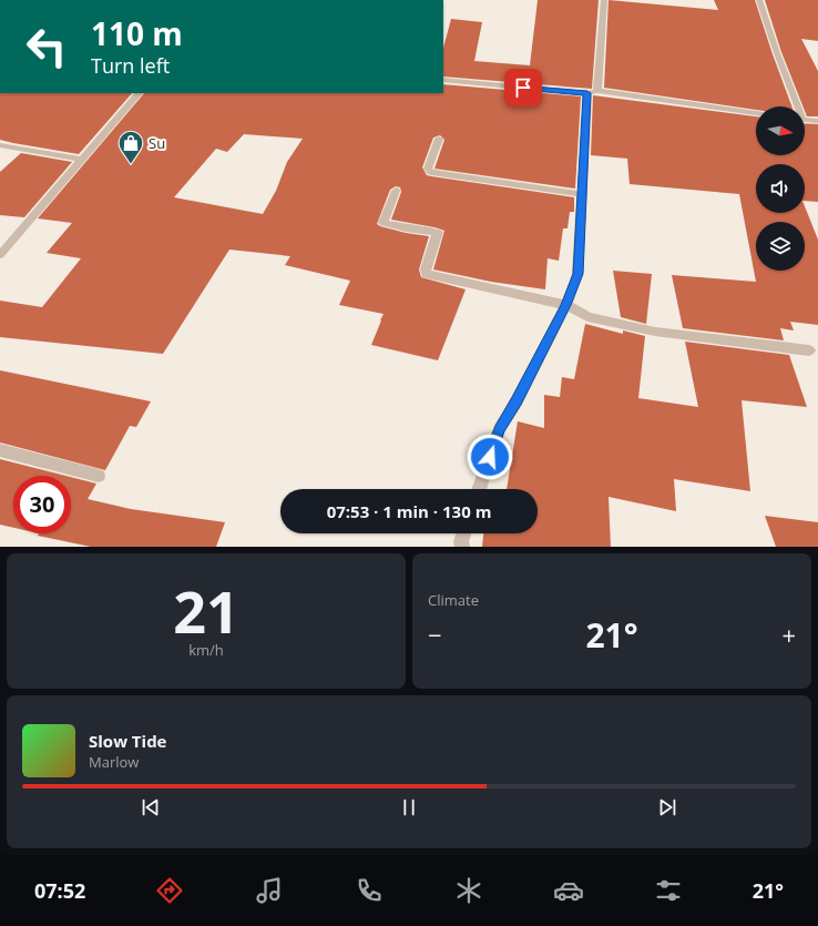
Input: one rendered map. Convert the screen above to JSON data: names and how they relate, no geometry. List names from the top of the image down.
{
  "places": {
    "shop": ["Su"]
  },
  "north": "right",
  "page": {
    "turn": ["110 m", "Turn left"],
    "limit": "30",
    "trip": "07:53 · 1 min · 130 m",
    "tile": [
      ["21", "km/h"],
      "Climate"
    ],
    "heat": ["−", "21°", "+"],
    "song": ["Slow Tide", "Marlow"],
    "tabs": ["07:52", "21°"]
  }
}
